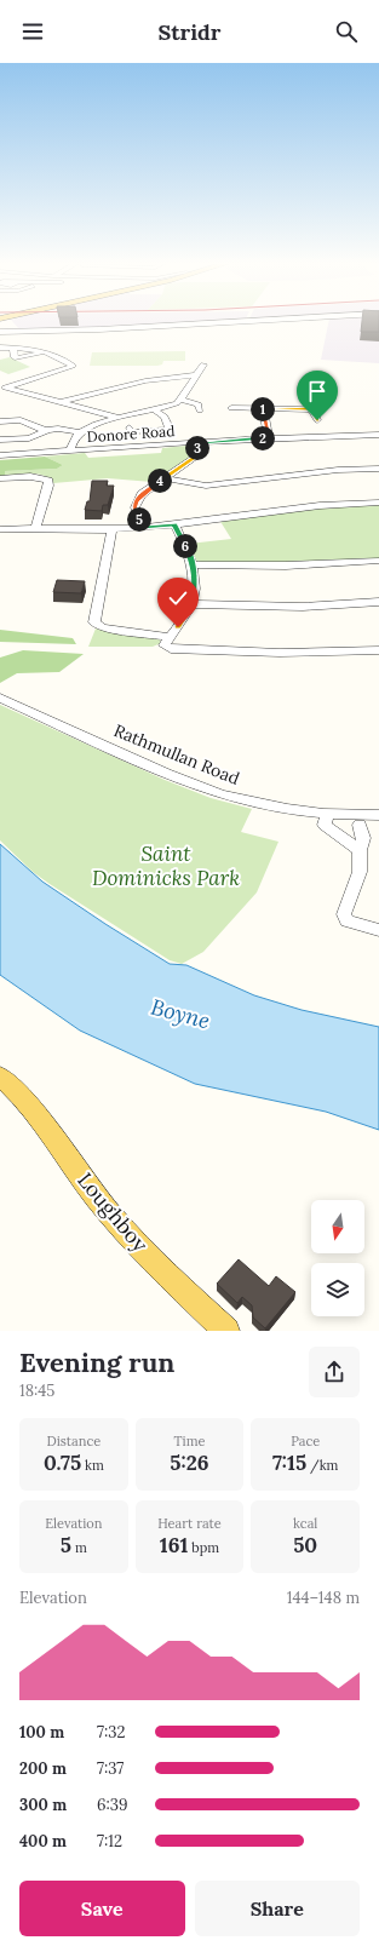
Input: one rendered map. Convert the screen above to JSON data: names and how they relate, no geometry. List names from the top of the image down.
{
  "streets": {
    "main road": ["Loughboy"],
    "street": ["Donore Road", "Rathmullan Road"]
  },
  "water": ["Boyne"],
  "parks": ["Saint Dominicks Park"],
  "north": "bottom",
  "page": {
    "header": "Stridr",
    "pins": [
      "1",
      "2",
      "3",
      "4",
      "5",
      "6"
    ],
    "heading": ["Evening run", "18:45"],
    "stats": [
      ["Distance", "0.75 km"],
      ["Time", "5:26"],
      ["Pace", "7:15 /km"],
      ["Elevation", "5 m"],
      ["Heart rate", "161 bpm"],
      ["kcal", "50"]
    ],
    "chart": ["Elevation", "144–148 m"],
    "list": [
      {
        "name": "100 m",
        "note": "7:32"
      },
      {
        "name": "200 m",
        "note": "7:37"
      },
      {
        "name": "300 m",
        "note": "6:39"
      },
      {
        "name": "400 m",
        "note": "7:12"
      }
    ],
    "buttons": ["Save", "Share"]
  }
}
